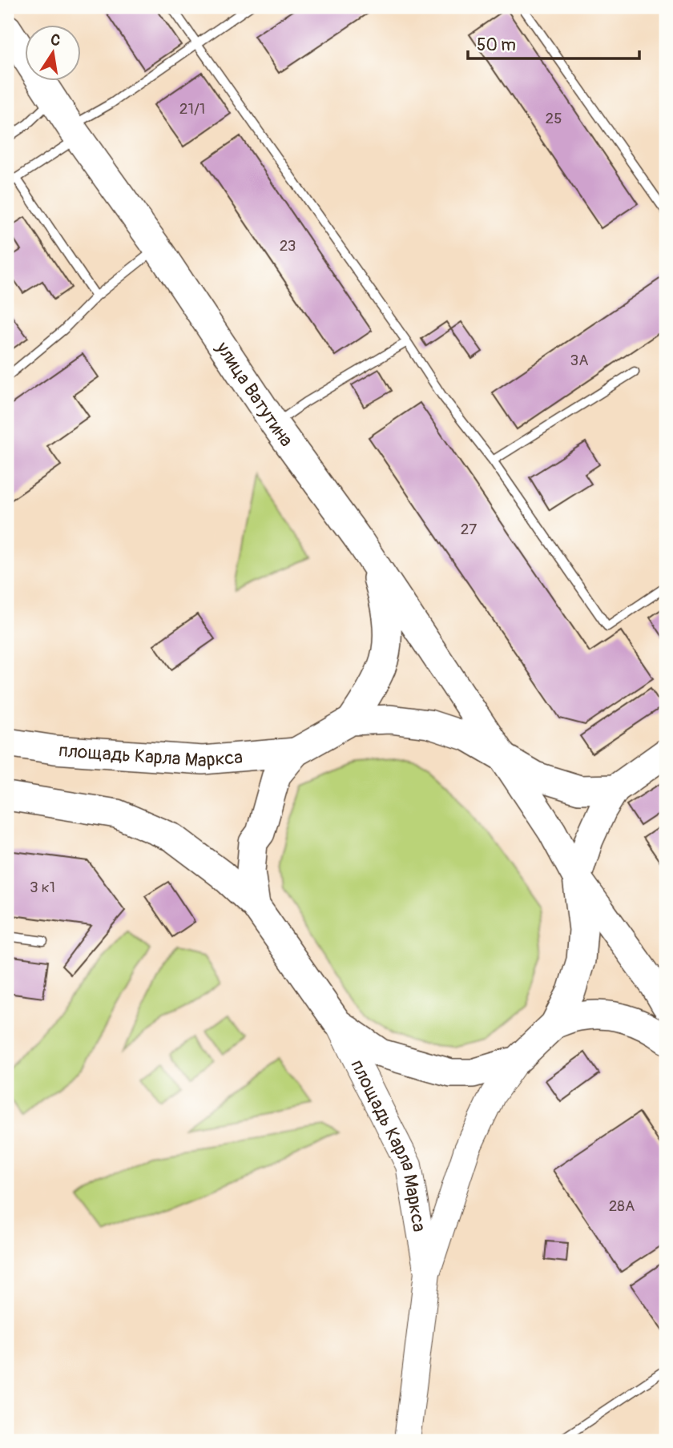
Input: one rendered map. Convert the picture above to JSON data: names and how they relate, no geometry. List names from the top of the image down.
{
  "streets": {
    "main road": ["улица Ватутина", "площадь Карла Маркса"]
  },
  "crossings": [
    ["улица Ватутина", "площадь Карла Маркса"]
  ],
  "house_numbers": [
    "21/1",
    "25",
    "23",
    "3А",
    "27",
    "3 к1",
    "28А"
  ],
  "scale_bar": "50 m",
  "north": "top"
}
